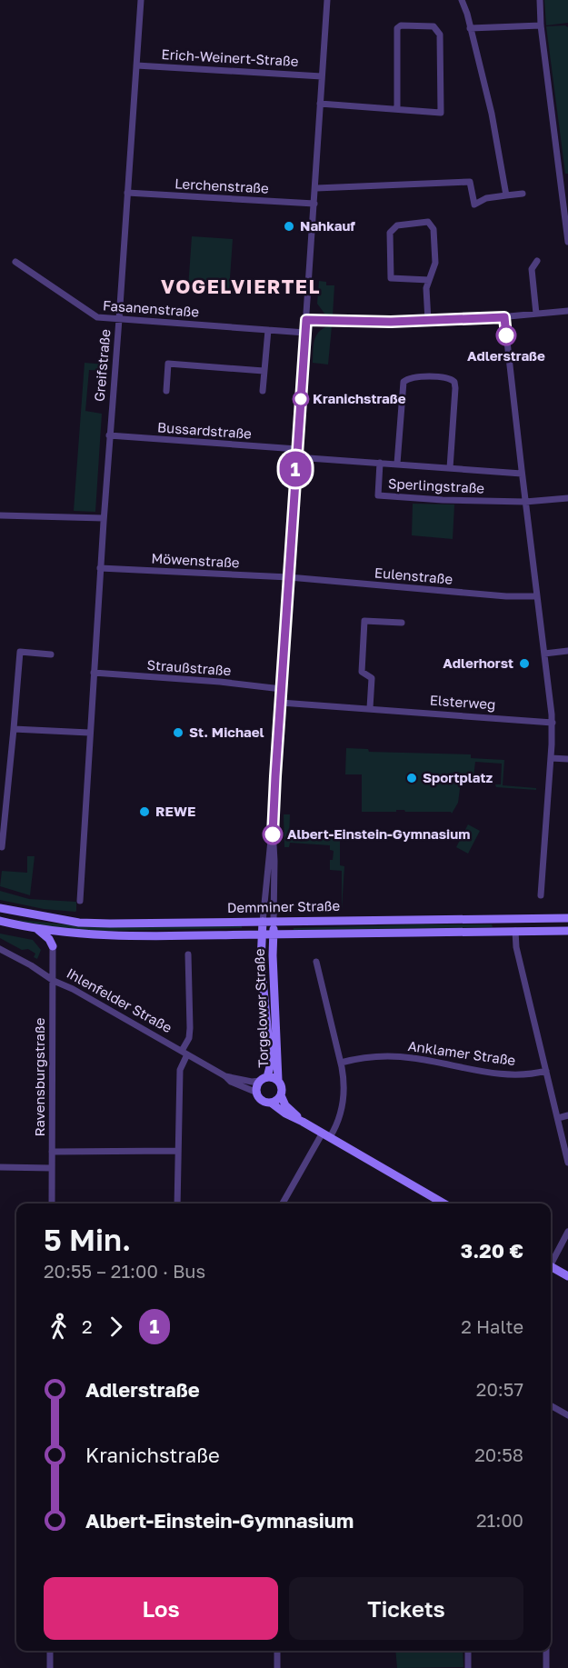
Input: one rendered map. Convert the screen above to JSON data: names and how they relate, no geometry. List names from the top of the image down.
{
  "streets": {
    "main road": ["Demminer Straße", "Ihlenfelder Straße", "Torgelower Straße"],
    "street": [
      "Erich-Weinert-Straße",
      "Lerchenstraße",
      "Fasanenstraße",
      "Greifstraße",
      "Bussardstraße",
      "Sperlingstraße",
      "Möwenstraße",
      "Eulenstraße",
      "Straußstraße",
      "Elsterweg",
      "Anklamer Straße",
      "Ravensburgstraße"
    ]
  },
  "crossings": [
    ["Erich-Weinert-Straße", "Greifstraße"],
    ["Lerchenstraße", "Greifstraße"],
    ["Fasanenstraße", "Greifstraße"],
    ["Greifstraße", "Bussardstraße"],
    ["Greifstraße", "Möwenstraße"],
    ["Greifstraße", "Straußstraße"],
    ["Möwenstraße", "Eulenstraße"],
    ["Demminer Straße", "Torgelower Straße"],
    ["Ihlenfelder Straße", "Torgelower Straße"],
    ["Ihlenfelder Straße", "Ravensburgstraße"]
  ],
  "districts": ["VOGELVIERTEL"],
  "places": [
    "Nahkauf",
    "Adlerstraße",
    "Kranichstraße",
    "Adlerhorst",
    "St. Michael",
    "Sportplatz",
    "REWE",
    "Albert-Einstein-Gymnasium"
  ],
  "lines": ["bus line 1"],
  "page": {
    "on_map": "1",
    "heading": ["5 Min.", "20:55 – 21:00 · Bus", "3.20 €"],
    "legs": ["2", "1", "2 Halte"],
    "list": [
      {
        "name": "Adlerstraße",
        "value": "20:57"
      },
      {
        "name": "Kranichstraße",
        "value": "20:58"
      },
      {
        "name": "Albert-Einstein-Gymnasium",
        "value": "21:00"
      }
    ],
    "buttons": ["Los", "Tickets"]
  }
}
